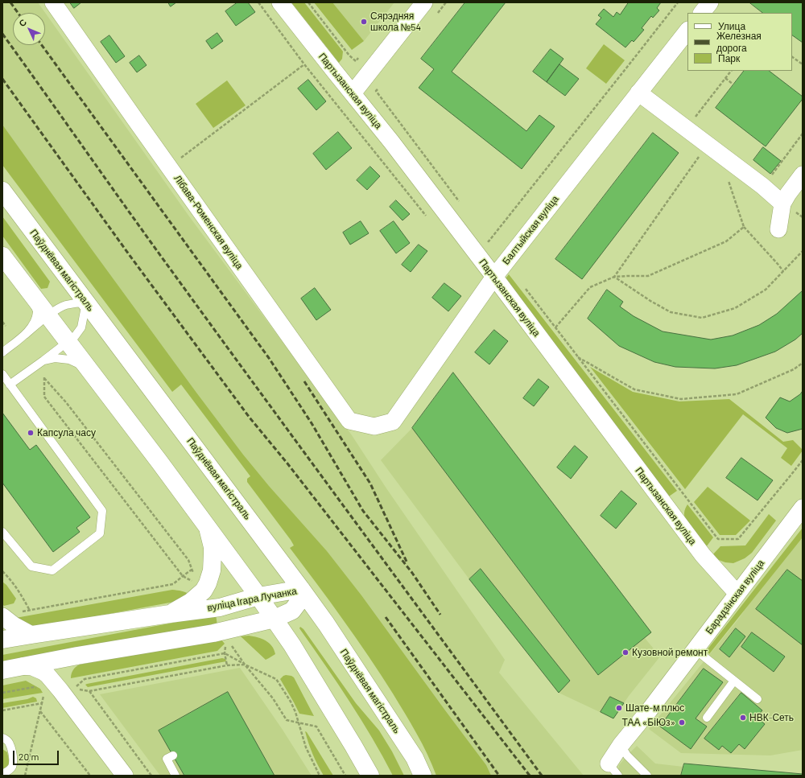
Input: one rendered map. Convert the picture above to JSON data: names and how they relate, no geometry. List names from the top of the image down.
{
  "streets": {
    "main road": ["Паўднёвая магістраль", "вуліца Ігара Лучанка"],
    "street": [
      "Партызанская вуліца",
      "Лібава-Роменская вуліца",
      "Балтыйская вуліца",
      "Барадзінская вуліца"
    ]
  },
  "crossings": [
    ["Партызанская вуліца", "Балтыйская вуліца"],
    ["Партызанская вуліца", "Барадзінская вуліца"],
    ["Лібава-Роменская вуліца", "Балтыйская вуліца"],
    ["Паўднёвая магістраль", "вуліца Ігара Лучанка"]
  ],
  "places": [
    "Сярэдняя школа №54",
    "Капсула часу",
    "Кузовной ремонт",
    "Шате-м плюс",
    "НВК-Сеть",
    "ТАА «БіЮз»"
  ],
  "legend": ["Улица", "Железная дорога", "Парк"],
  "scale_bar": "20 m",
  "north": "top left"
}
